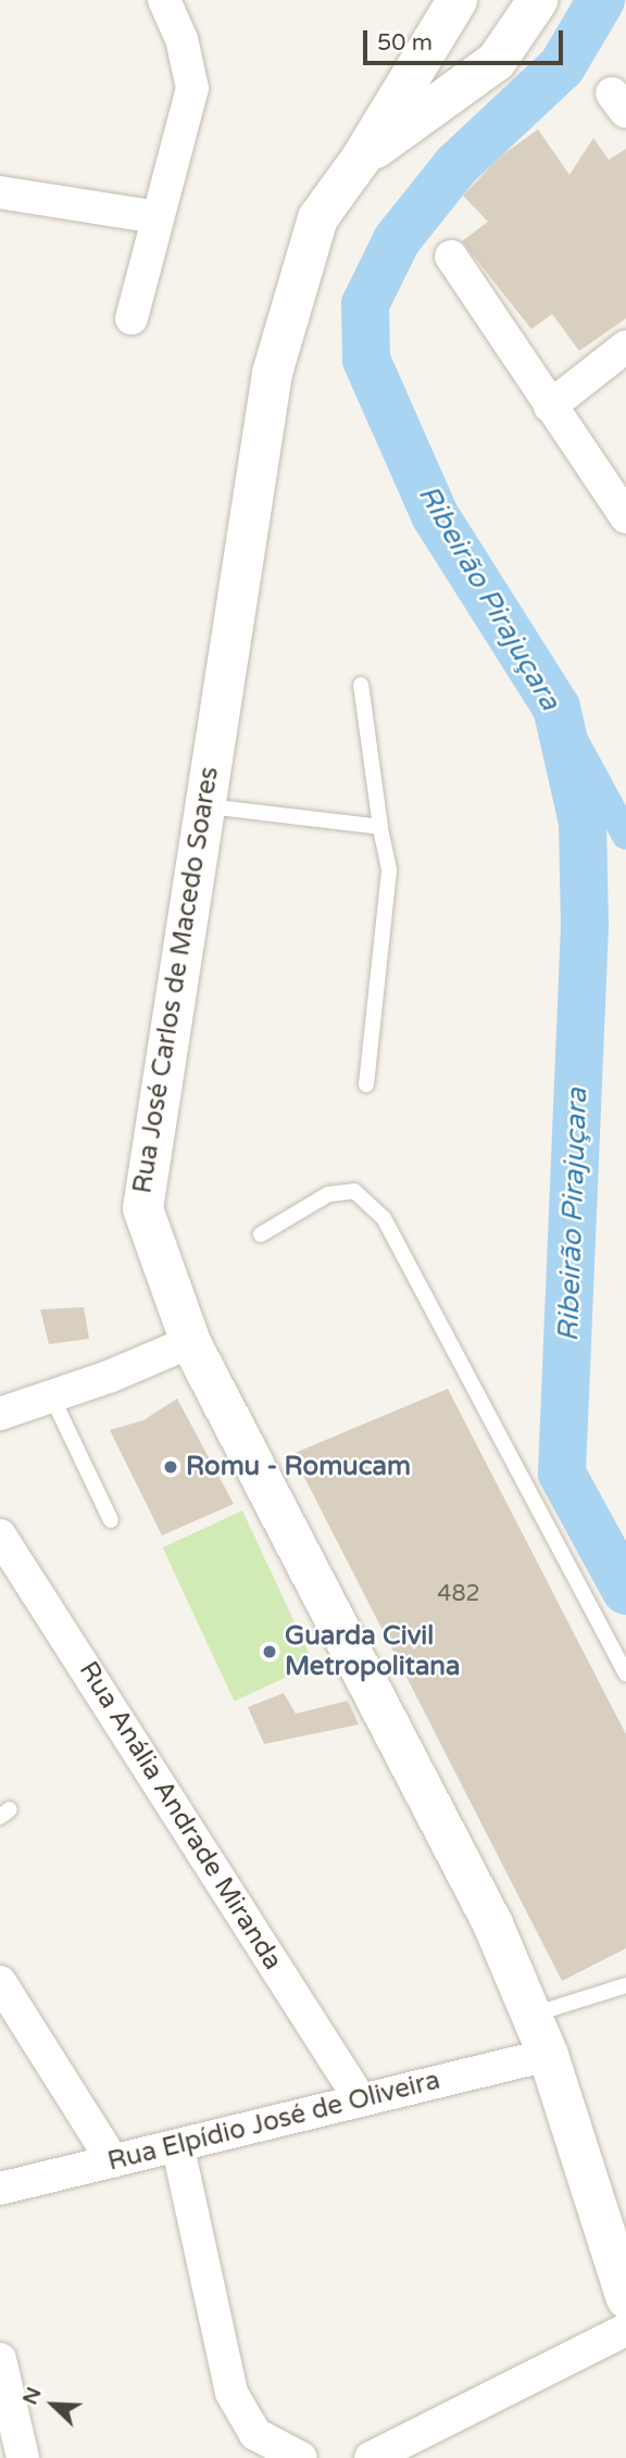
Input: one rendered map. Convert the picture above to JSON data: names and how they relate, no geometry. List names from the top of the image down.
{
  "streets": {
    "street": ["Rua José Carlos de Macedo Soares", "Rua Anália Andrade Miranda", "Rua Elpídio José de Oliveira"]
  },
  "crossings": [
    ["Rua José Carlos de Macedo Soares", "Rua Elpídio José de Oliveira"],
    ["Rua Anália Andrade Miranda", "Rua Elpídio José de Oliveira"]
  ],
  "water": ["Ribeirão Pirajuçara"],
  "places": ["Romu - Romucam", "Guarda Civil Metropolitana"],
  "house_numbers": ["482"],
  "scale_bar": "50 m",
  "north": "top left"
}
